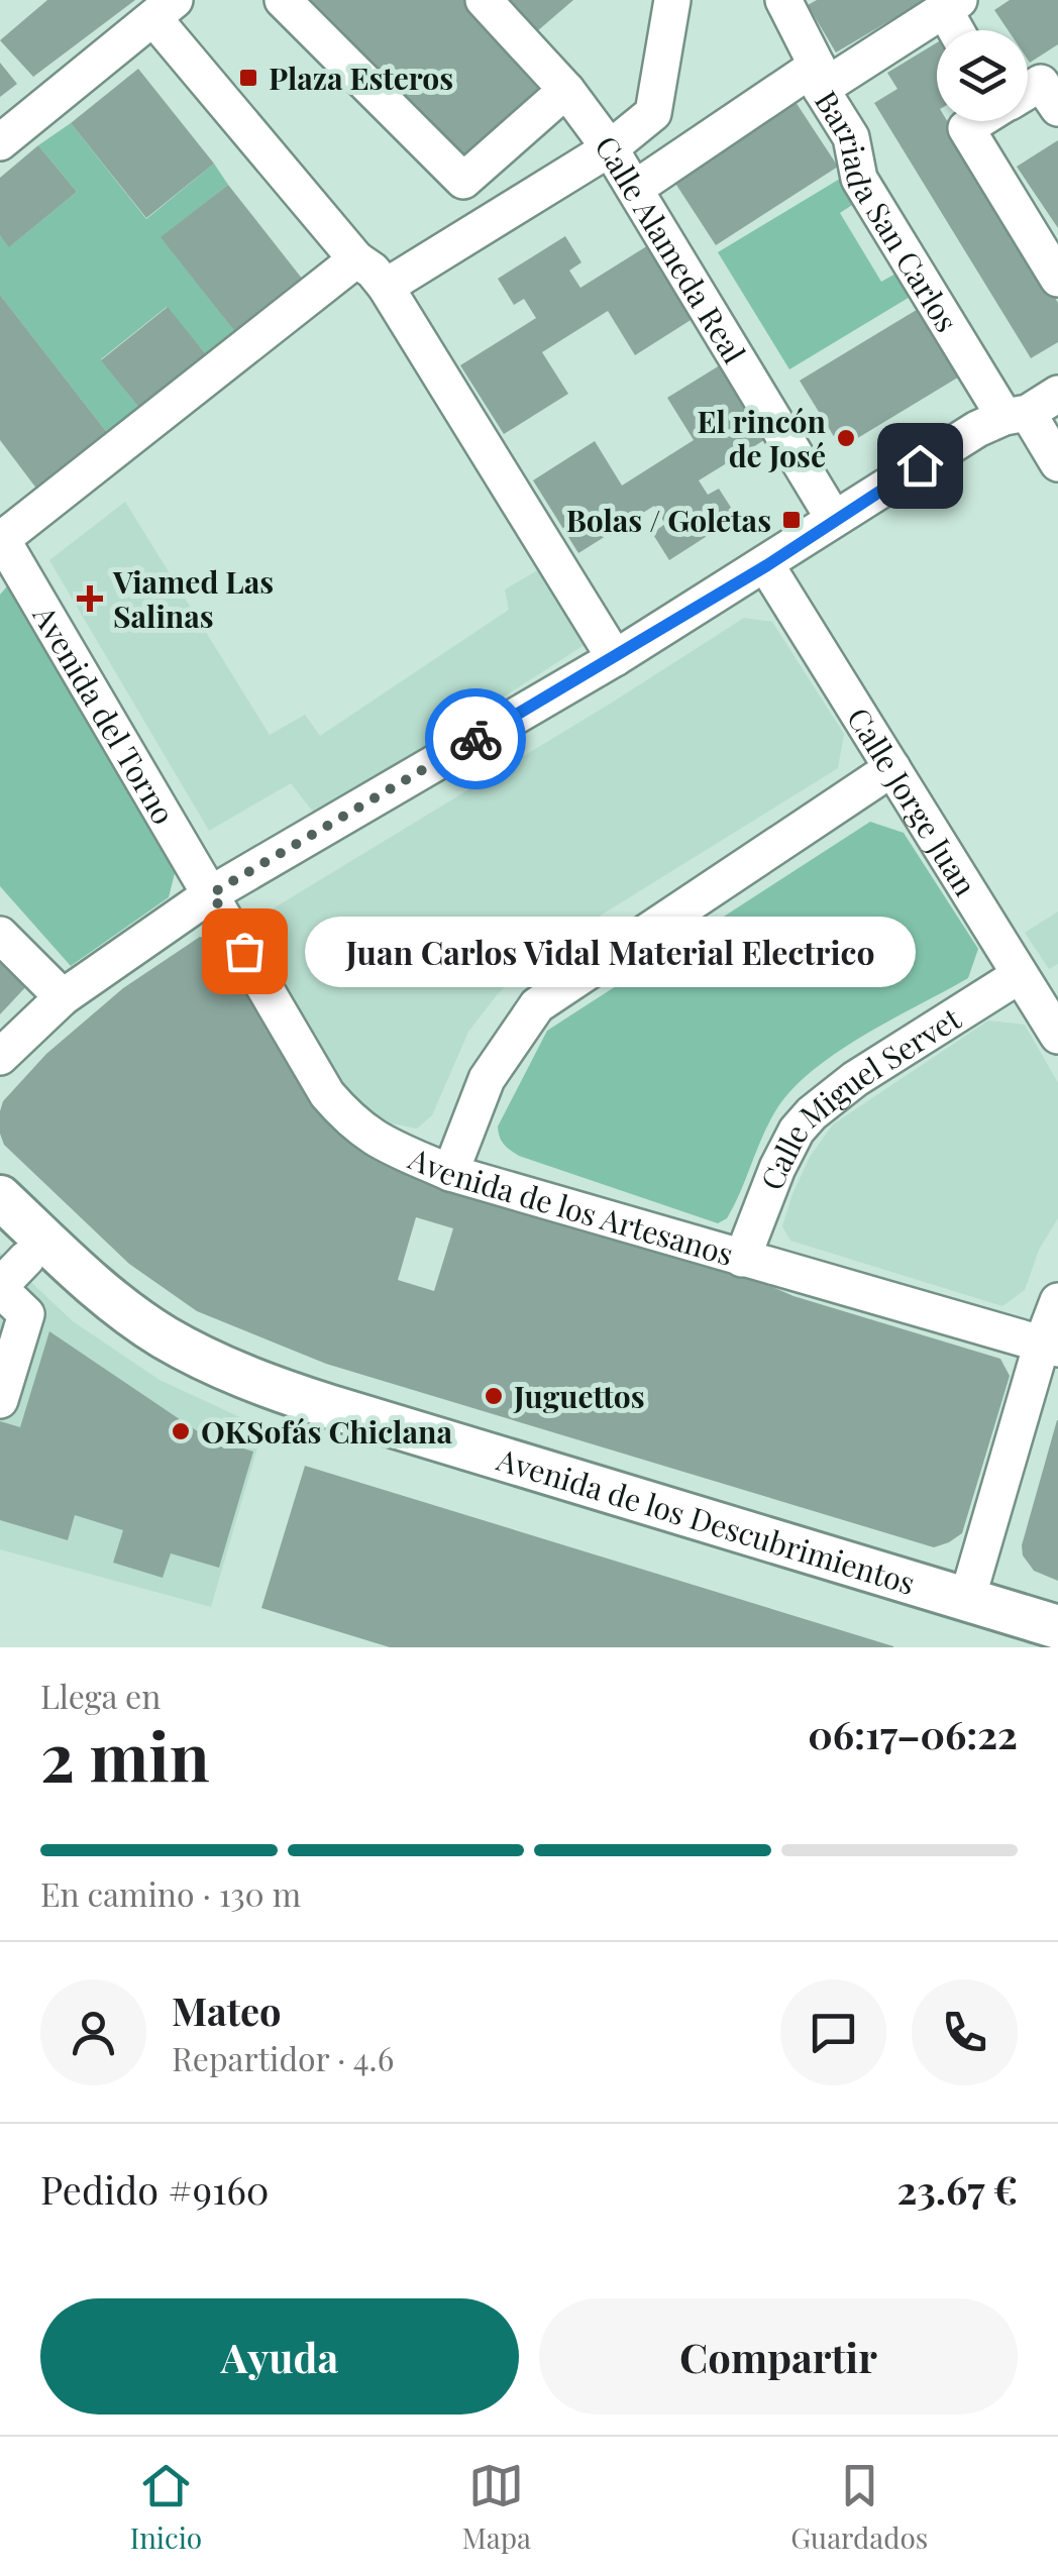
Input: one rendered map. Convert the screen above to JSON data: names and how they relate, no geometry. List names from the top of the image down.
{
  "streets": {
    "main road": ["Avenida de los Descubrimientos"],
    "street": [
      "Barriada San Carlos",
      "Calle Alameda Real",
      "Avenida del Torno",
      "Calle Jorge Juan",
      "Calle Miguel Servet",
      "Avenida de los Artesanos"
    ]
  },
  "crossings": [
    ["Avenida del Torno", "Avenida de los Artesanos"],
    ["Calle Jorge Juan", "Calle Miguel Servet"],
    ["Calle Miguel Servet", "Avenida de los Artesanos"]
  ],
  "places": {
    "transit": ["Plaza Esteros", "Bolas / Goletas"],
    "other": [
      "El rincón de José",
      "Juan Carlos Vidal Material Electrico",
      "Juguettos",
      "OKSofás Chiclana"
    ],
    "health": ["Viamed Las Salinas"]
  },
  "page": {
    "bubble": "Juan Carlos Vidal Material Electrico",
    "heading": ["2 min", "Llega en", "06:17–06:22"],
    "panel": [
      "Mateo",
      "Repartidor · 4.6",
      "Pedido #9160",
      "23.67 €"
    ],
    "bar": "En camino · 130 m",
    "buttons": ["Ayuda", "Compartir"],
    "tabs": ["Inicio", "Mapa", "Guardados"]
  }
}
